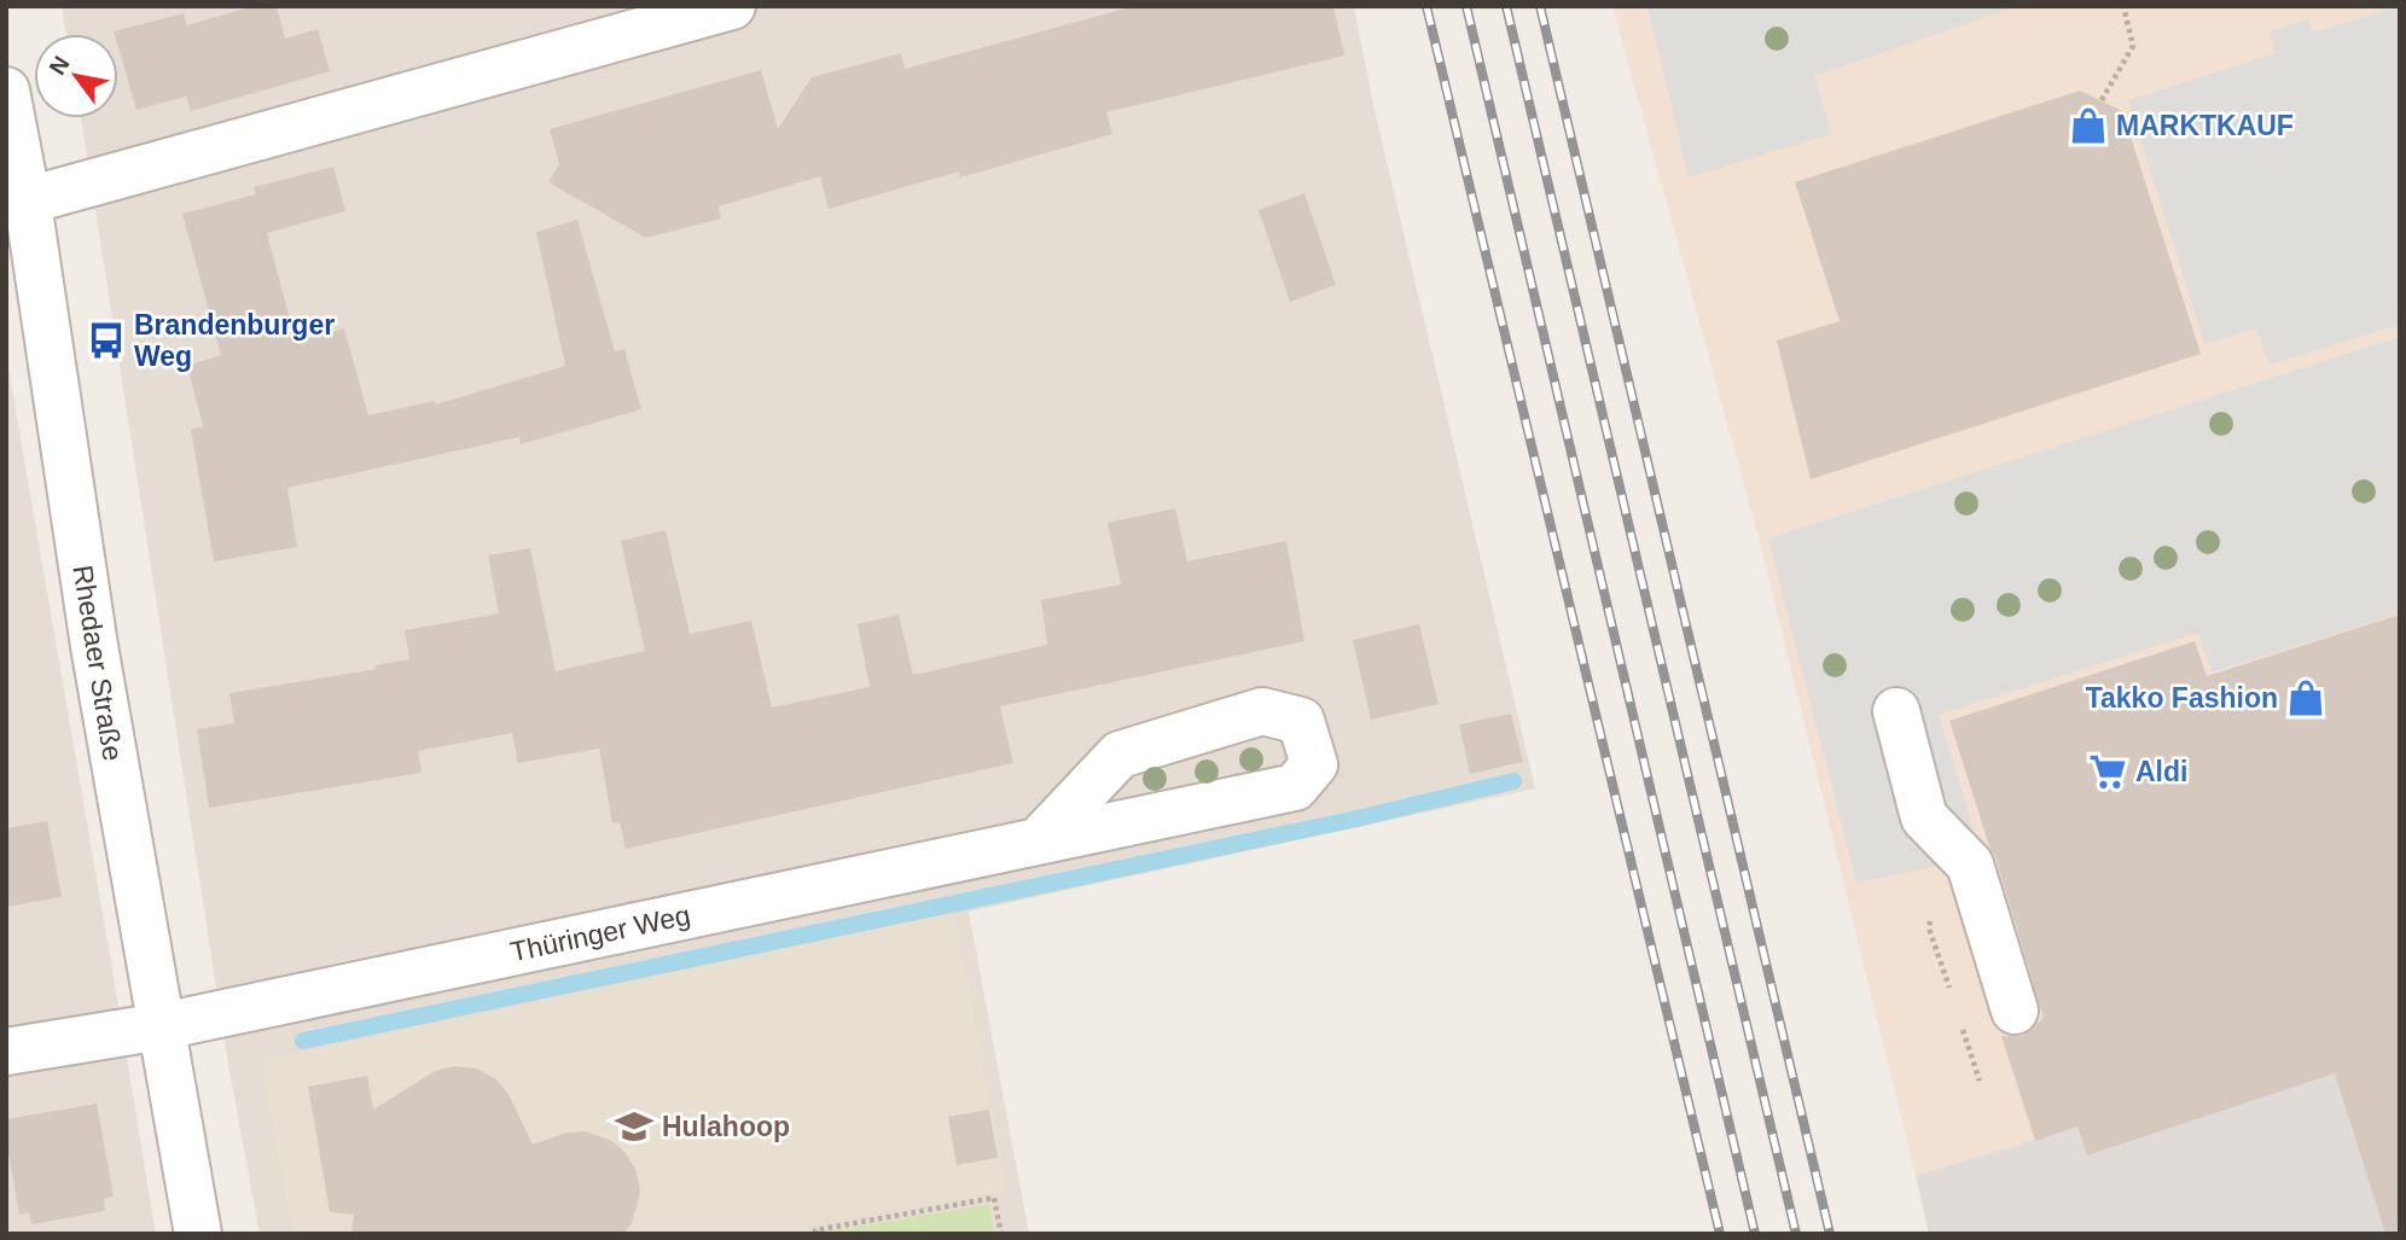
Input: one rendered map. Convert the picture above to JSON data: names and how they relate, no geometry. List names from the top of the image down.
{
  "streets": {
    "street": ["Rhedaer Straße", "Thüringer Weg"]
  },
  "crossings": [
    ["Rhedaer Straße", "Thüringer Weg"]
  ],
  "places": {
    "shop": ["MARKTKAUF", "Takko Fashion"],
    "bus stop": ["Brandenburger Weg"],
    "supermarket": ["Aldi"],
    "school or university": ["Hulahoop"]
  },
  "north": "top left"
}
